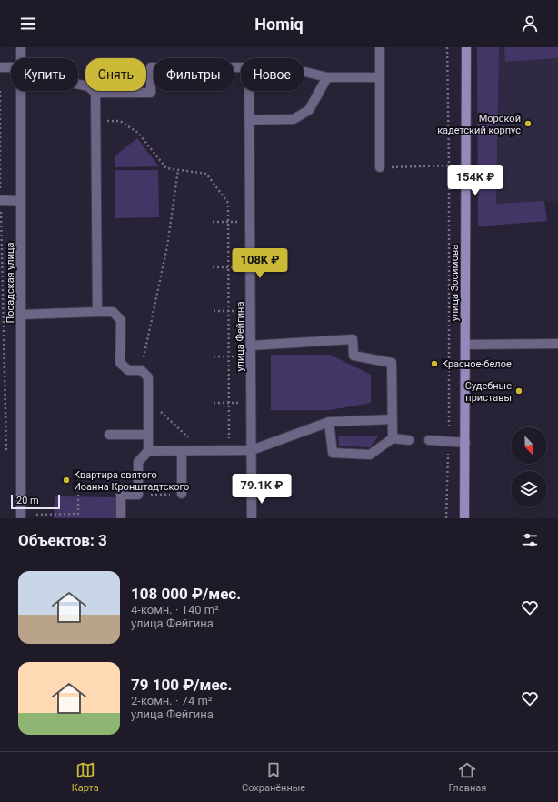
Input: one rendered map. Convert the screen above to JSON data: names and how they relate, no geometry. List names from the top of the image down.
{
  "streets": {
    "main road": ["улица Зосимова"],
    "street": ["Посадская улица", "улица Фейгина"]
  },
  "places": [
    "Морской кадетский корпус",
    "Красное-белое",
    "Судебные приставы",
    "Квартира святого Иоанна Кронштадтского"
  ],
  "scale_bar": "20 m",
  "north": "bottom right",
  "page": {
    "header": "Homiq",
    "chip": [
      "Купить",
      "Снять",
      "Фильтры",
      "Новое"
    ],
    "price": ["154K ₽", "108K ₽", "79.1K ₽"],
    "scale": "20 m",
    "heading": "Объектов: 3",
    "list": [
      {
        "name": "108 000 ₽/мес.",
        "note": "4-комн. · 140 m² · улица Фейгина"
      },
      {
        "name": "79 100 ₽/мес.",
        "note": "2-комн. · 74 m² · улица Фейгина"
      }
    ],
    "tabs": ["Карта", "Сохранённые", "Главная"]
  }
}
